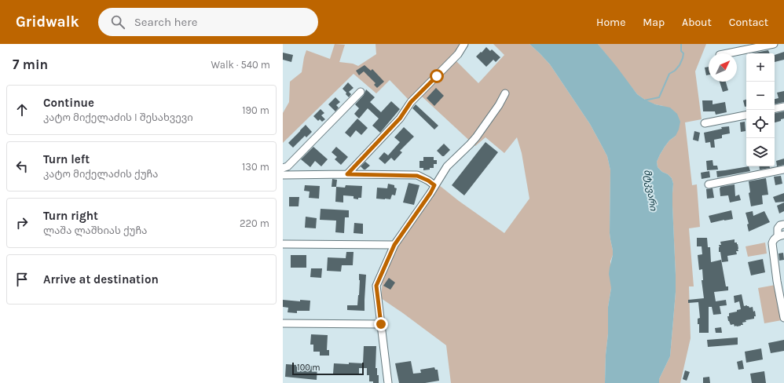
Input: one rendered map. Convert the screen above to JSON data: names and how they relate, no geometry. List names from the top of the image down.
{
  "water": ["მტკვარი"],
  "scale_bar": "100 m",
  "north": "top right",
  "page": {
    "header": "Gridwalk",
    "search": "Search here",
    "nav": [
      "Home",
      "Map",
      "About",
      "Contact"
    ],
    "heading": ["7 min", "Walk · 540 m"],
    "map_buttons": ["+", "−"],
    "list": [
      ["Continue", "კატო მიქელაძის I შესახვევი", "190 m"],
      ["Turn left", "კატო მიქელაძის ქუჩა", "130 m"],
      ["Turn right", "ლაშა ლაშხიას ქუჩა", "220 m"],
      "Arrive at destination"
    ],
    "scale": "100 m"
  }
}
